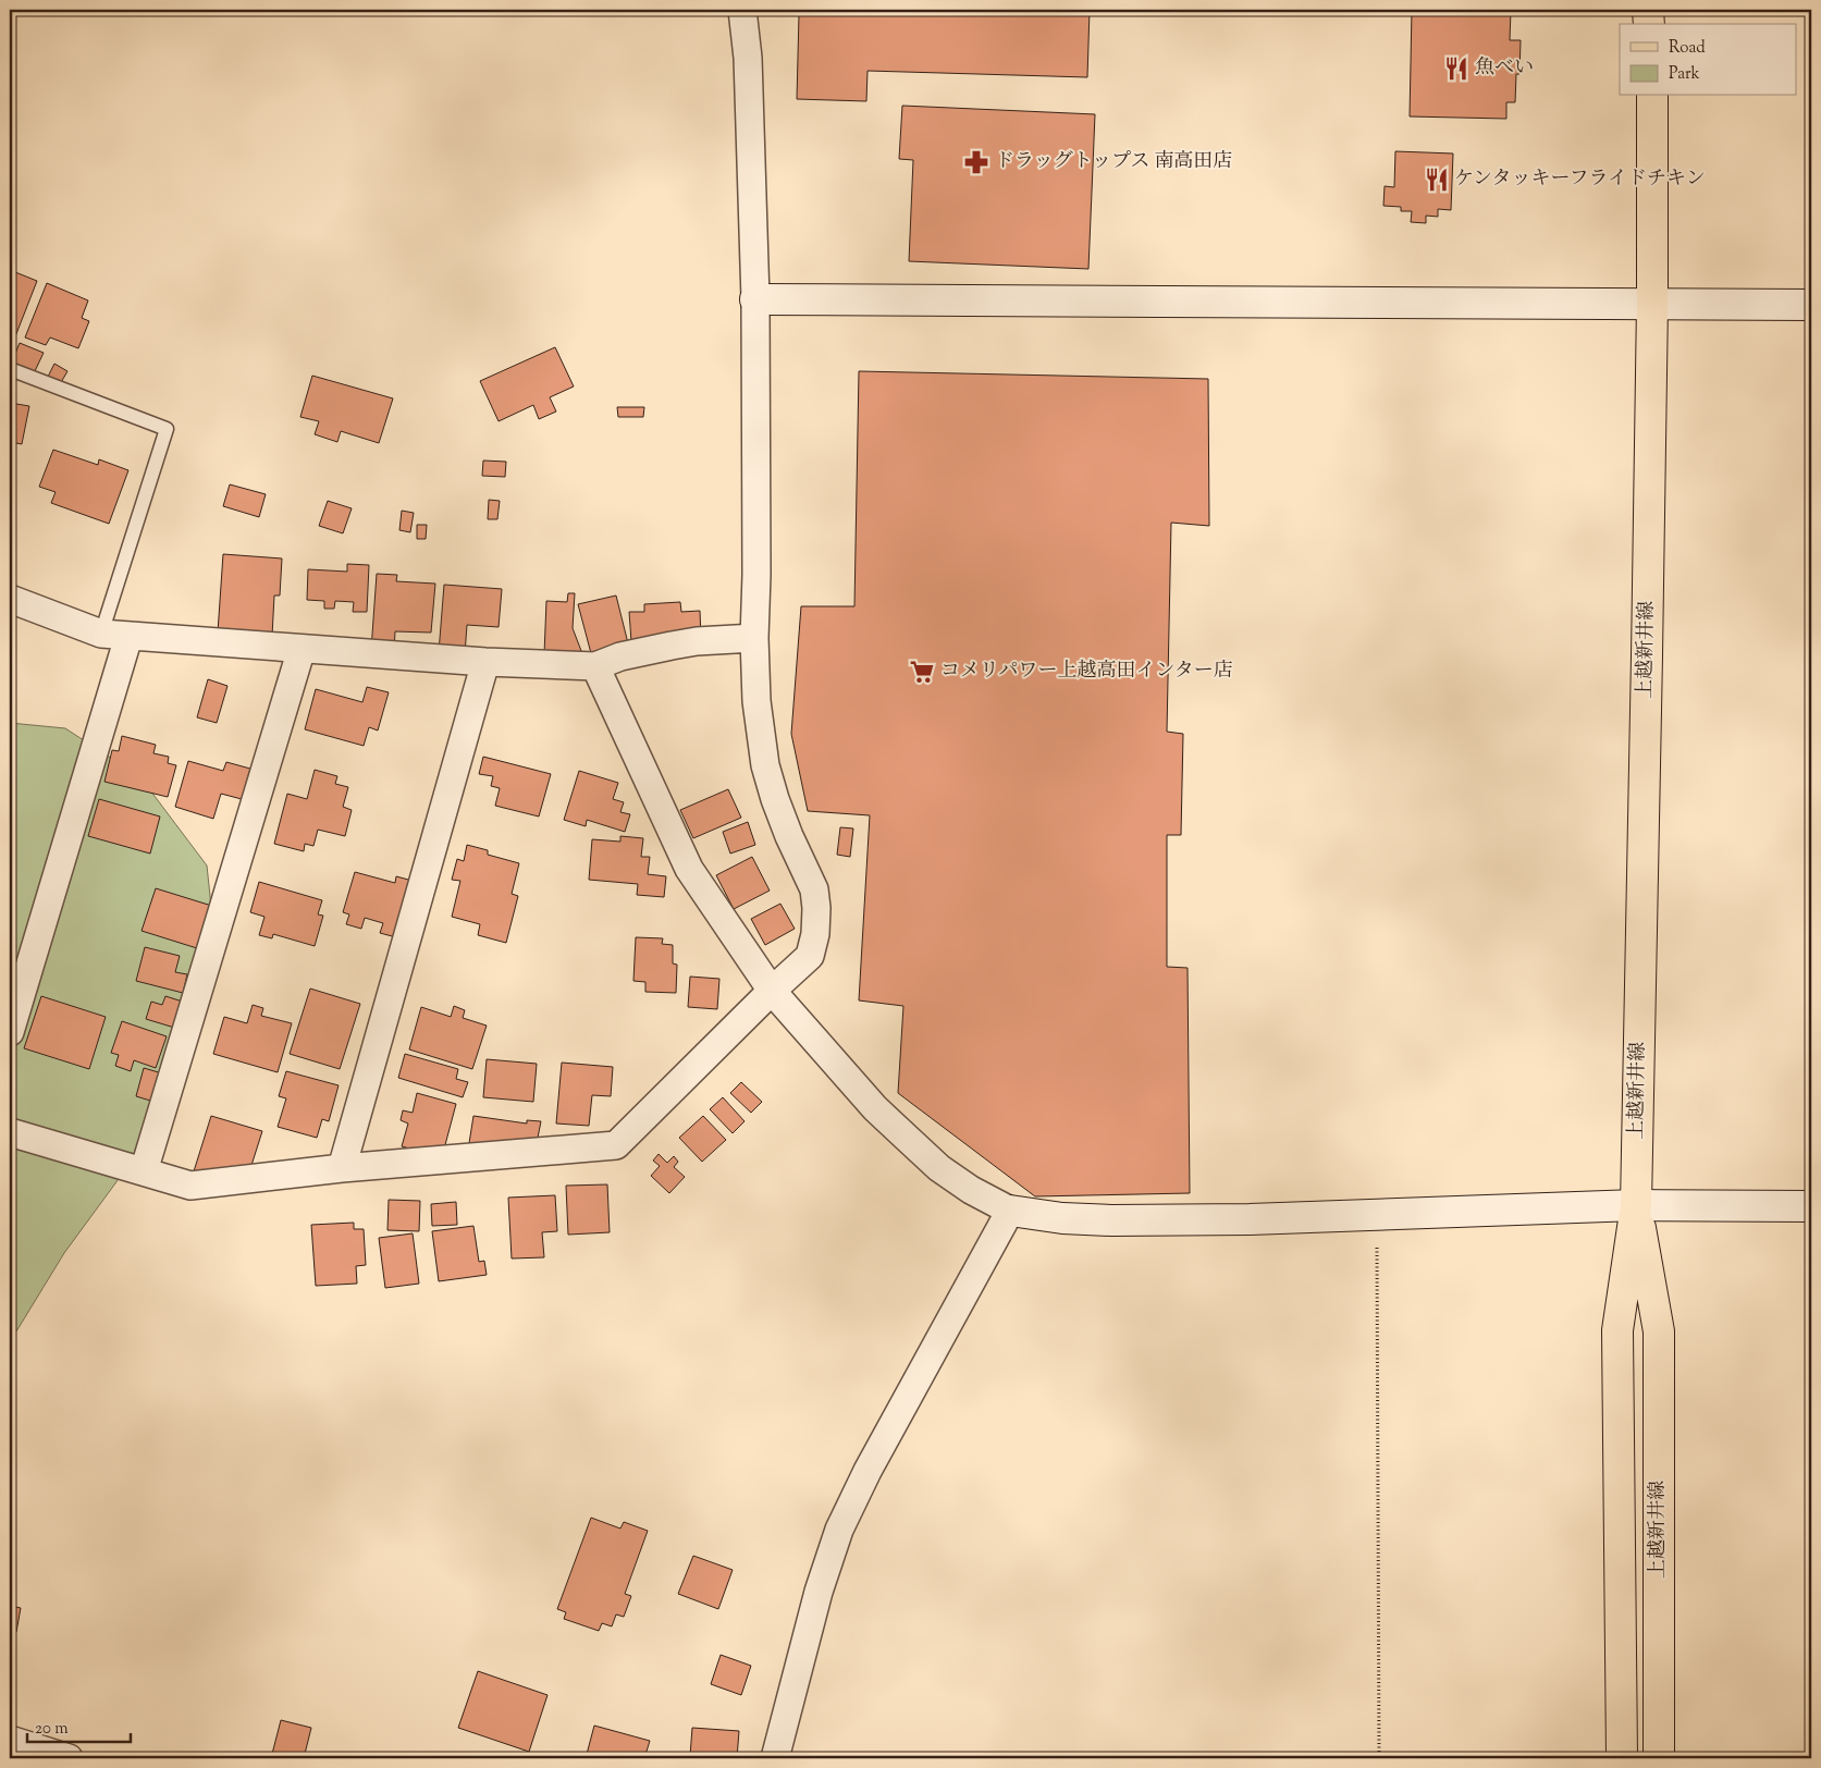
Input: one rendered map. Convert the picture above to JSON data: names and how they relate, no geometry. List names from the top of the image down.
{
  "streets": {
    "main road": ["上越新井線"]
  },
  "places": {
    "restaurant": ["魚べい", "ケンタッキーフライドチキン"],
    "pharmacy": ["ドラッグトップス 南高田店"],
    "supermarket": ["コメリパワー上越高田インター店"]
  },
  "legend": ["Road", "Park"],
  "scale_bar": "20 m"
}
